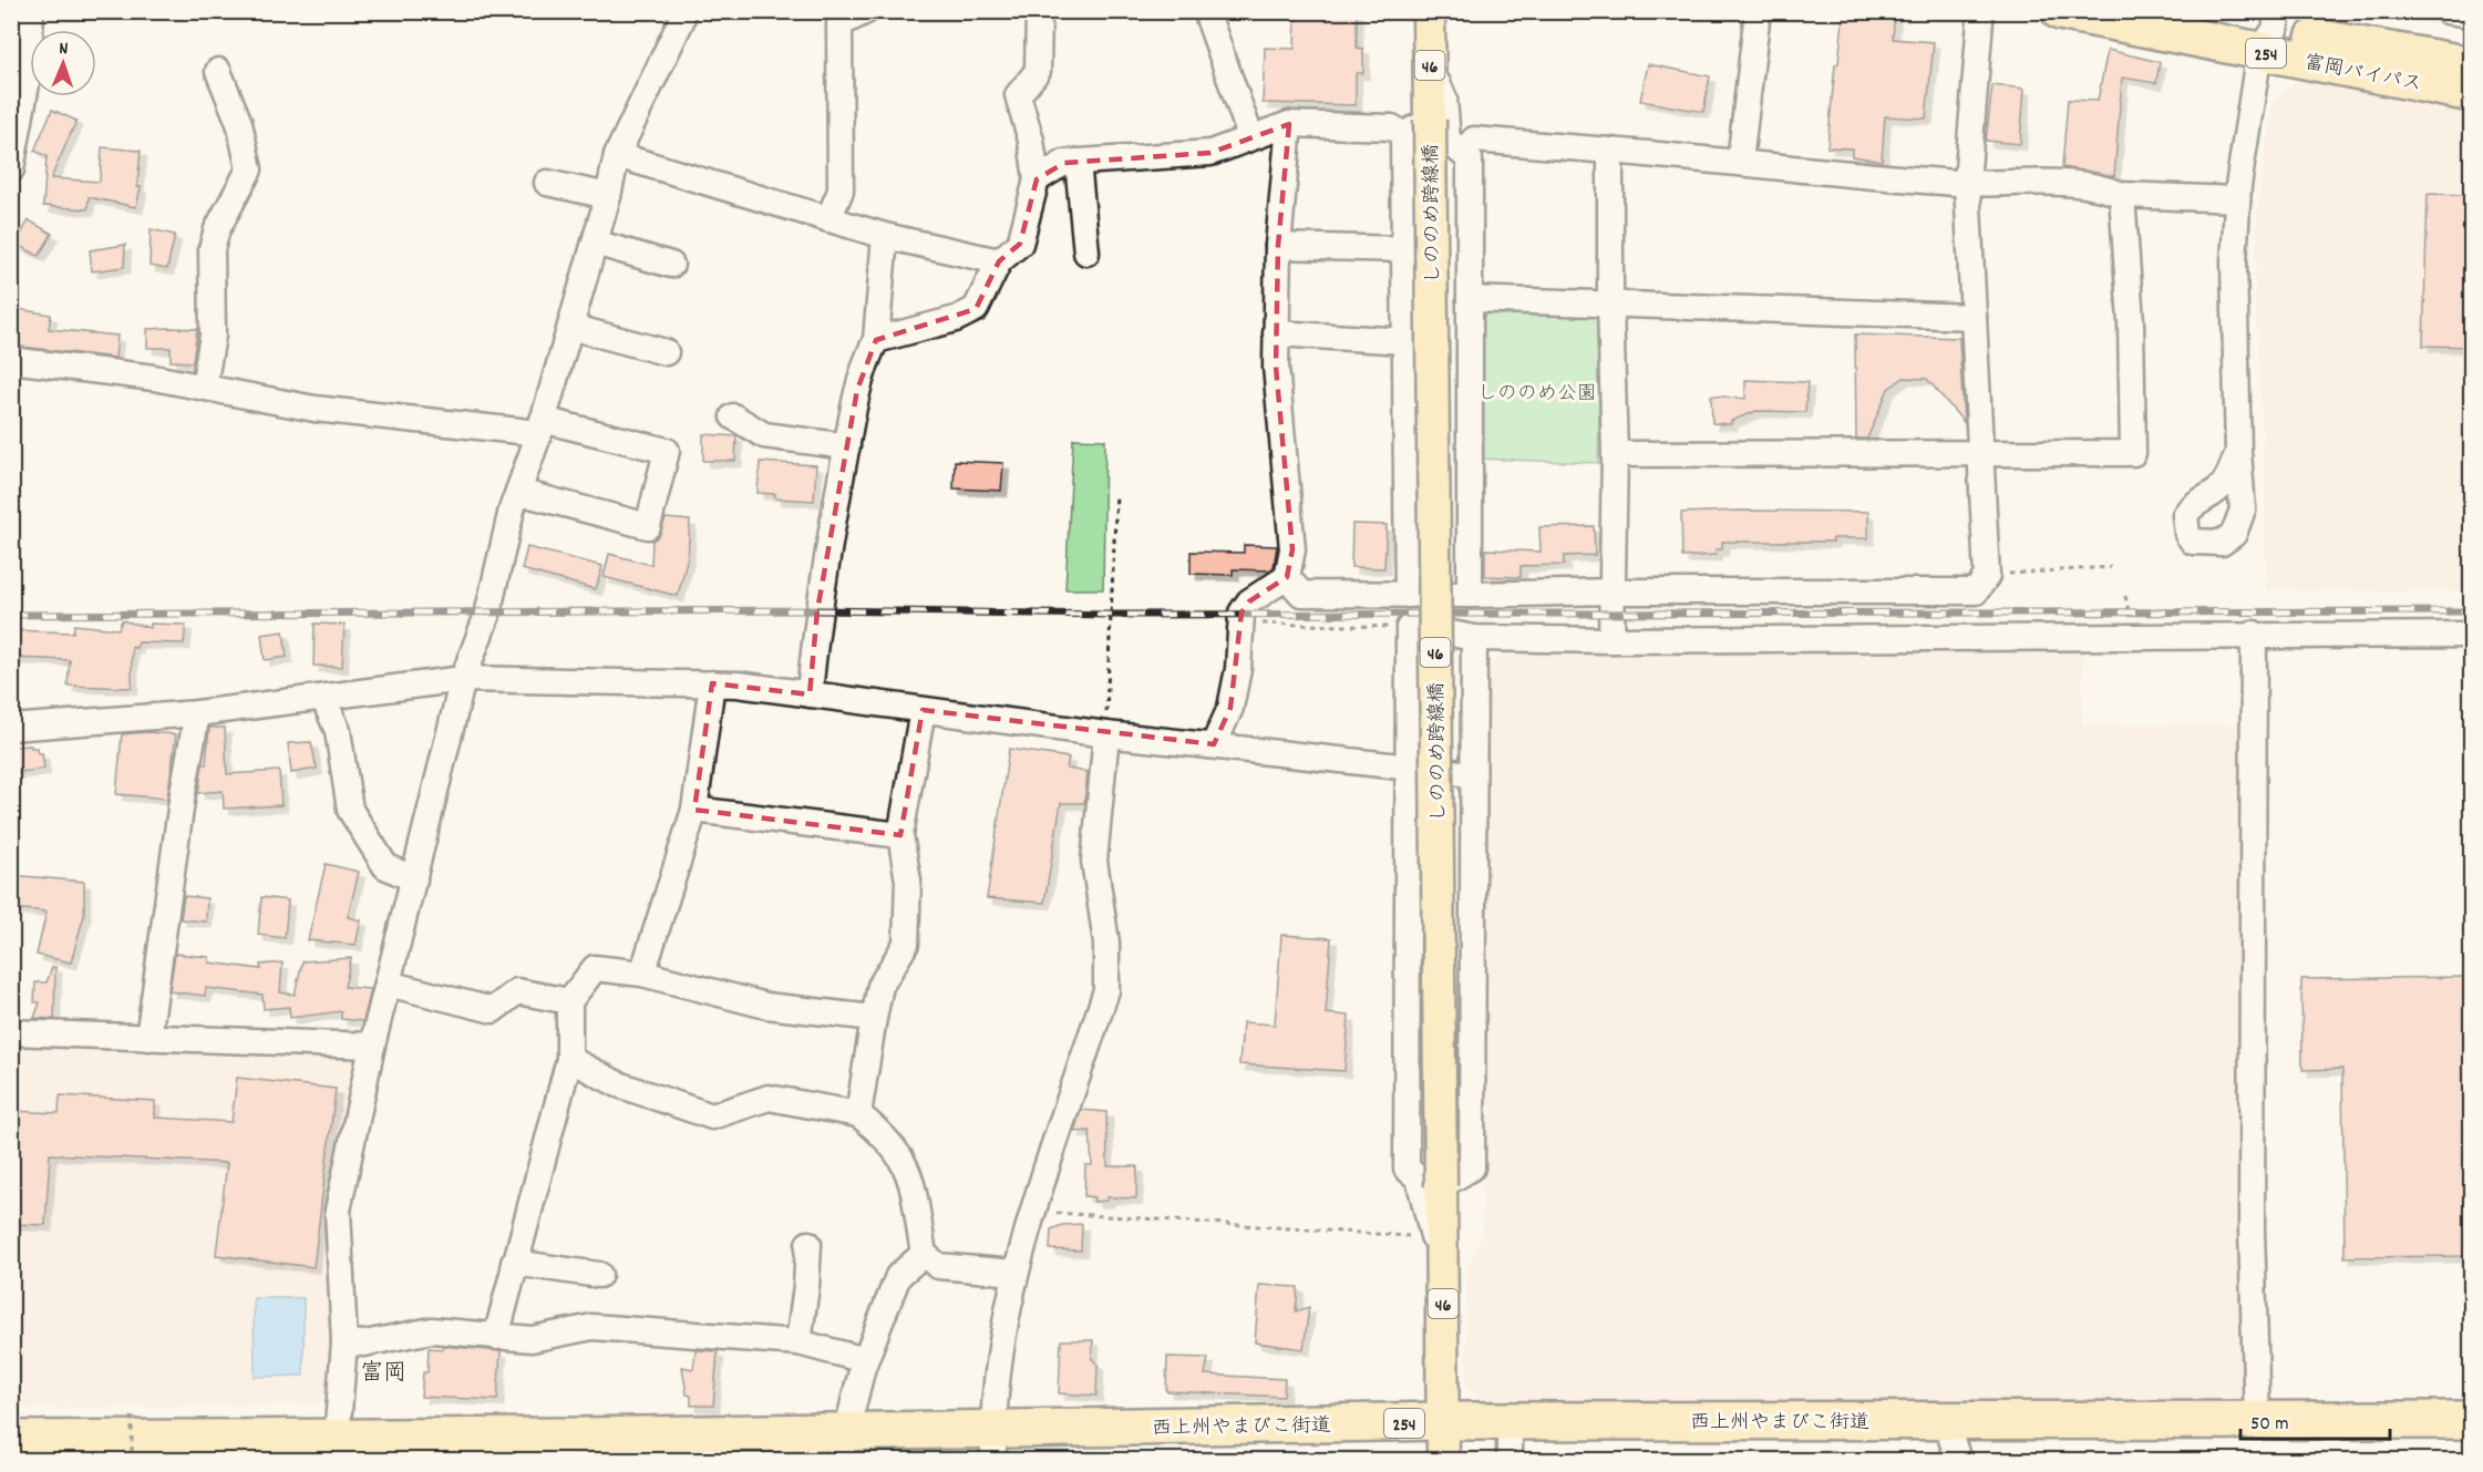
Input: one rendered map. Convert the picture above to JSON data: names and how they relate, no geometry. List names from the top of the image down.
{
  "streets": {
    "highway": ["254", "富岡バイパス", "西上州やまびこ街道"],
    "main road": ["46", "しののめ跨線橋"]
  },
  "crossings": [
    ["46", "しののめ跨線橋"],
    ["46", "西上州やまびこ街道"]
  ],
  "districts": ["富岡"],
  "parks": ["しののめ公園"],
  "scale_bar": "50 m",
  "north": "top"
}
